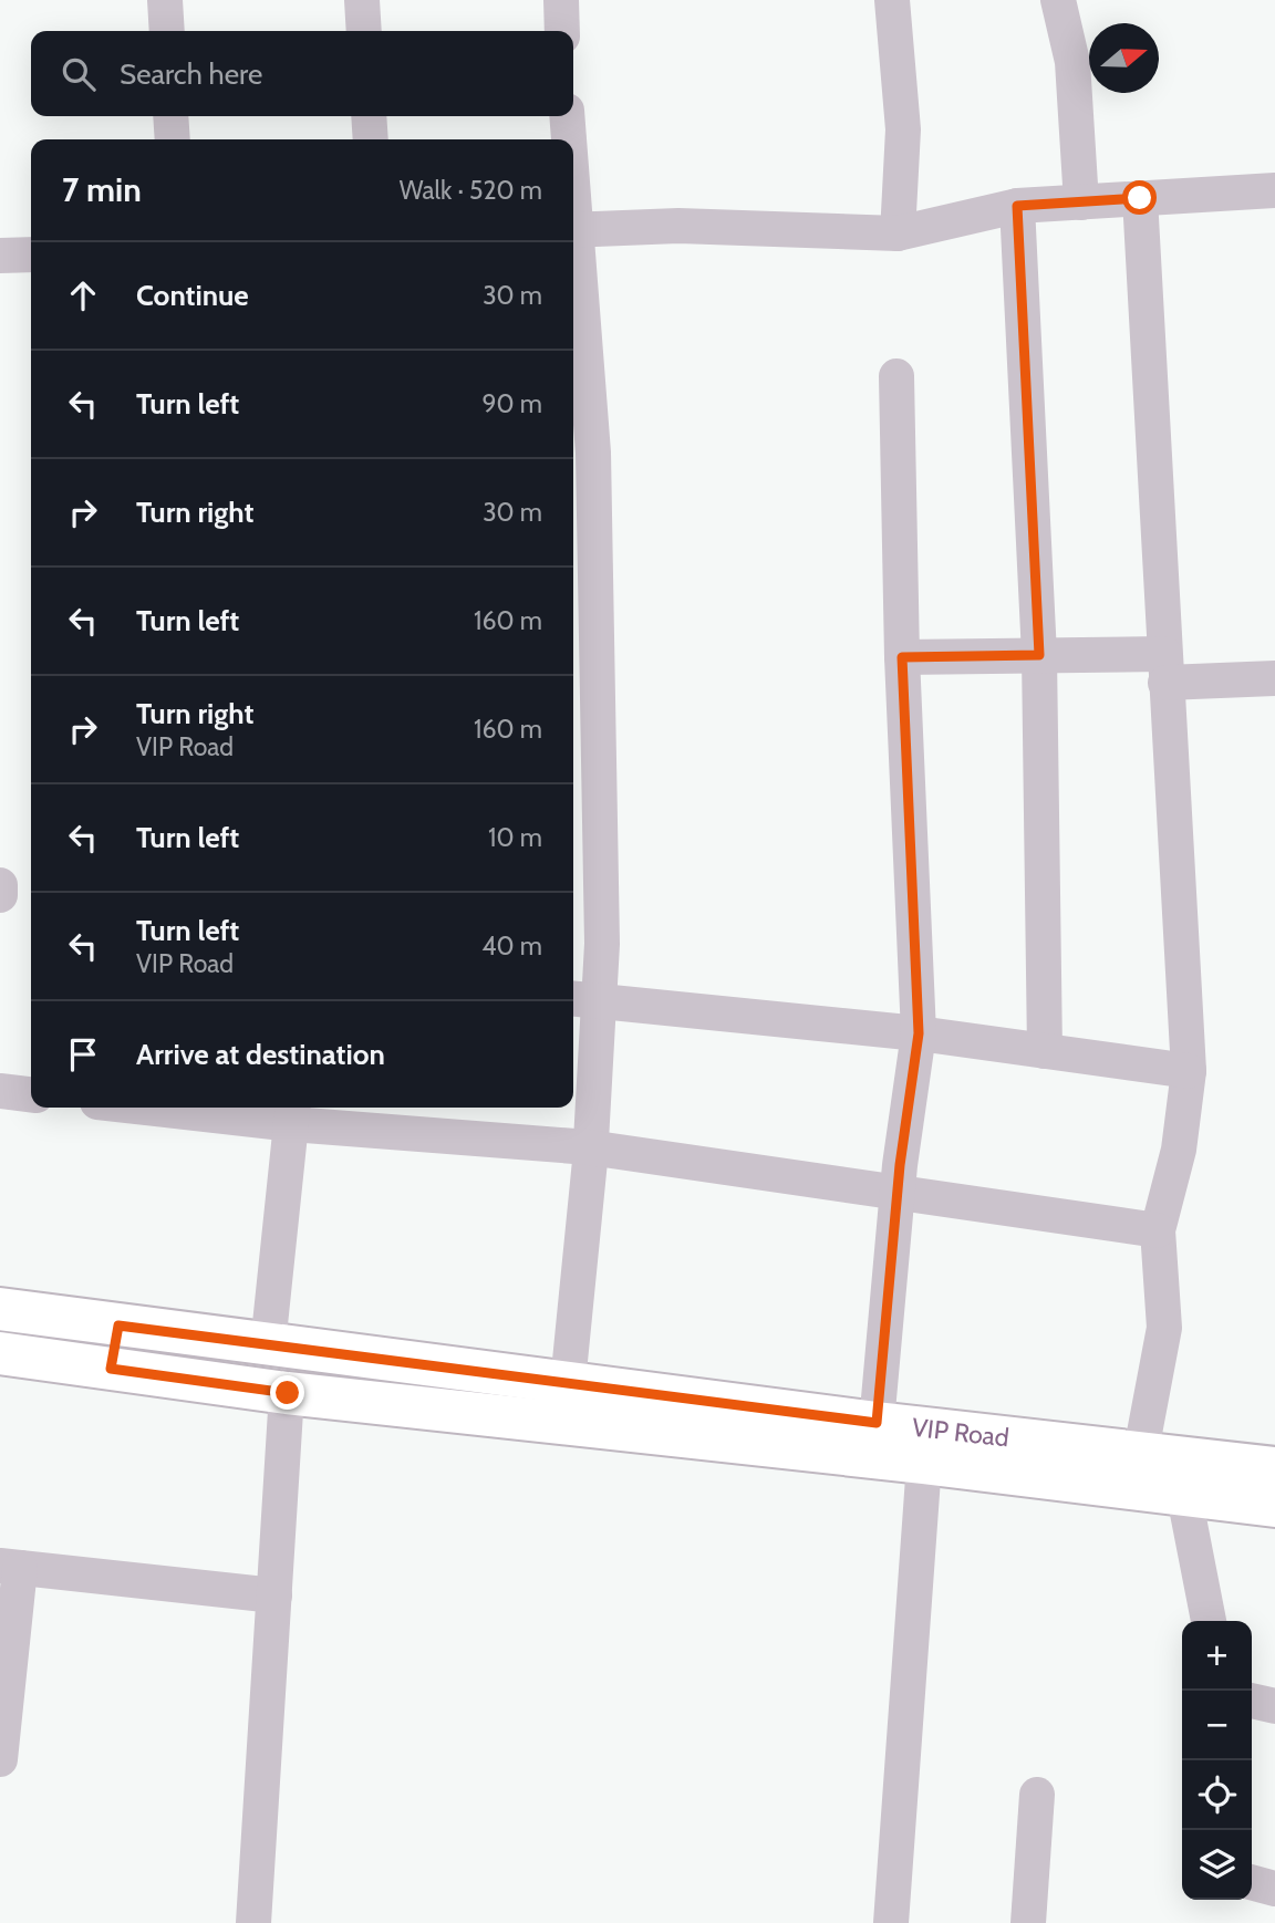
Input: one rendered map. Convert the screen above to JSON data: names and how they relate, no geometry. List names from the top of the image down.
{
  "streets": {
    "main road": ["VIP Road"]
  },
  "north": "right",
  "page": {
    "search": "Search here",
    "heading": ["7 min", "Walk · 520 m"],
    "list": [
      ["Continue", "30 m"],
      ["Turn left", "90 m"],
      ["Turn right", "30 m"],
      ["Turn left", "160 m"],
      ["Turn right", "VIP Road", "160 m"],
      ["Turn left", "10 m"],
      ["Turn left", "VIP Road", "40 m"],
      "Arrive at destination"
    ],
    "map_buttons": ["+", "−"]
  }
}
